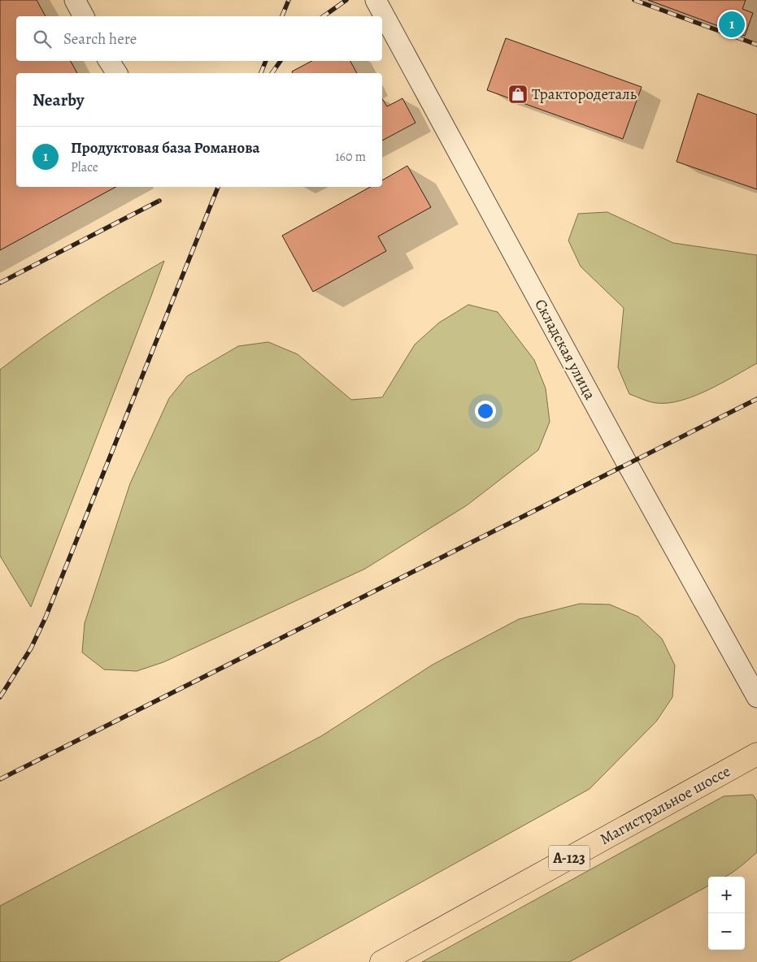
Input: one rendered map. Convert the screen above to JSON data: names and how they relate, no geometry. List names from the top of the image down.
{
  "streets": {
    "main road": ["Магистральное шоссе", "А-123"],
    "street": ["Складская улица"]
  },
  "places": {
    "shop": ["Трактородеталь"]
  },
  "page": {
    "pins": "1",
    "search": "Search here",
    "heading": "Nearby",
    "list": [
      {
        "mark": "1",
        "name": "Продуктовая база Романова",
        "note": "Place",
        "value": "160 m"
      }
    ],
    "map_buttons": ["+", "−"]
  }
}
